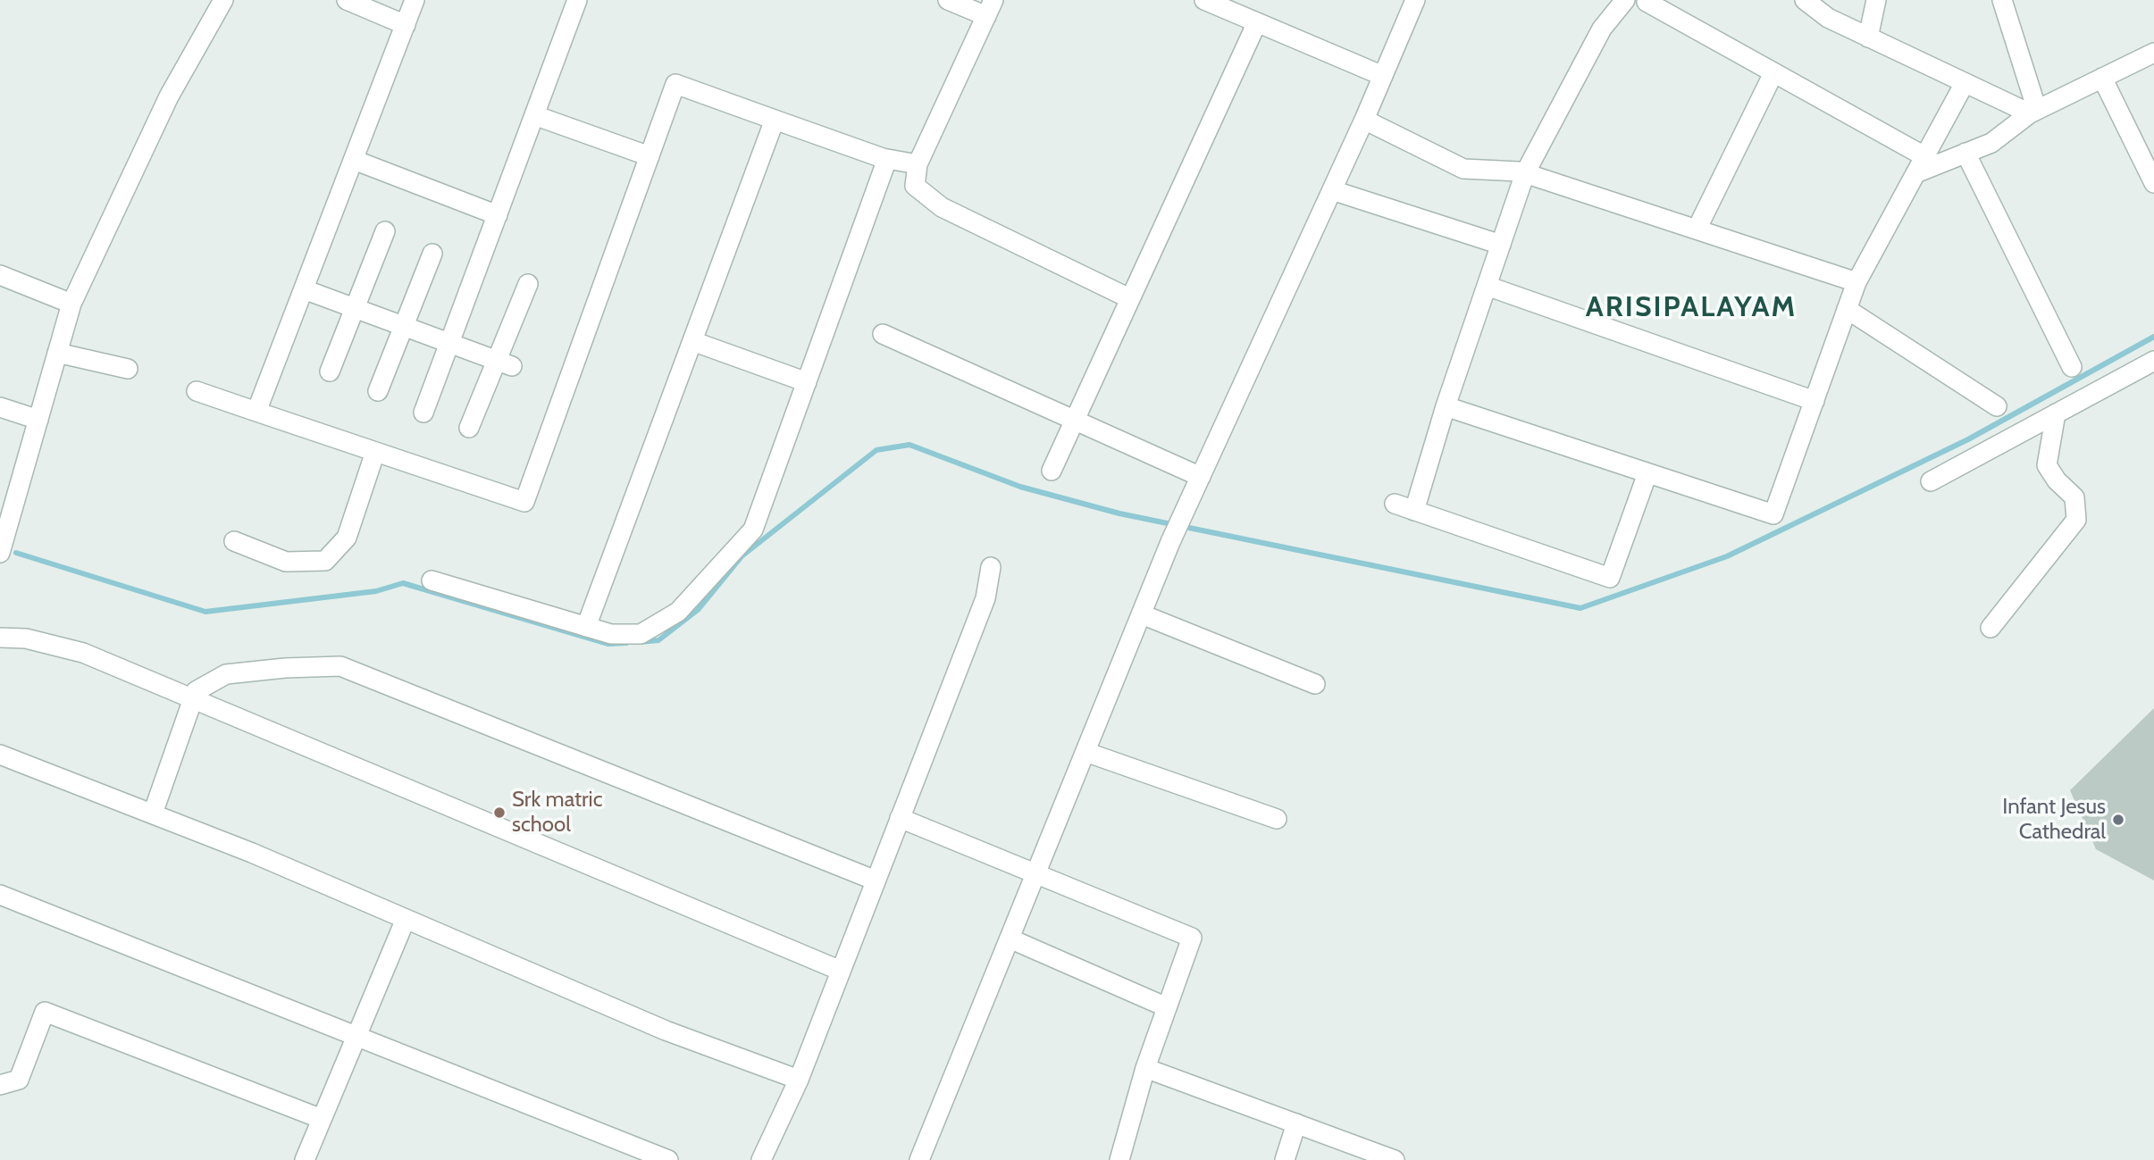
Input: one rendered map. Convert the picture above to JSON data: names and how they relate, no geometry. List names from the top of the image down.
{
  "districts": ["ARISIPALAYAM"],
  "places": ["Srk matric school", "Infant Jesus Cathedral"]
}
